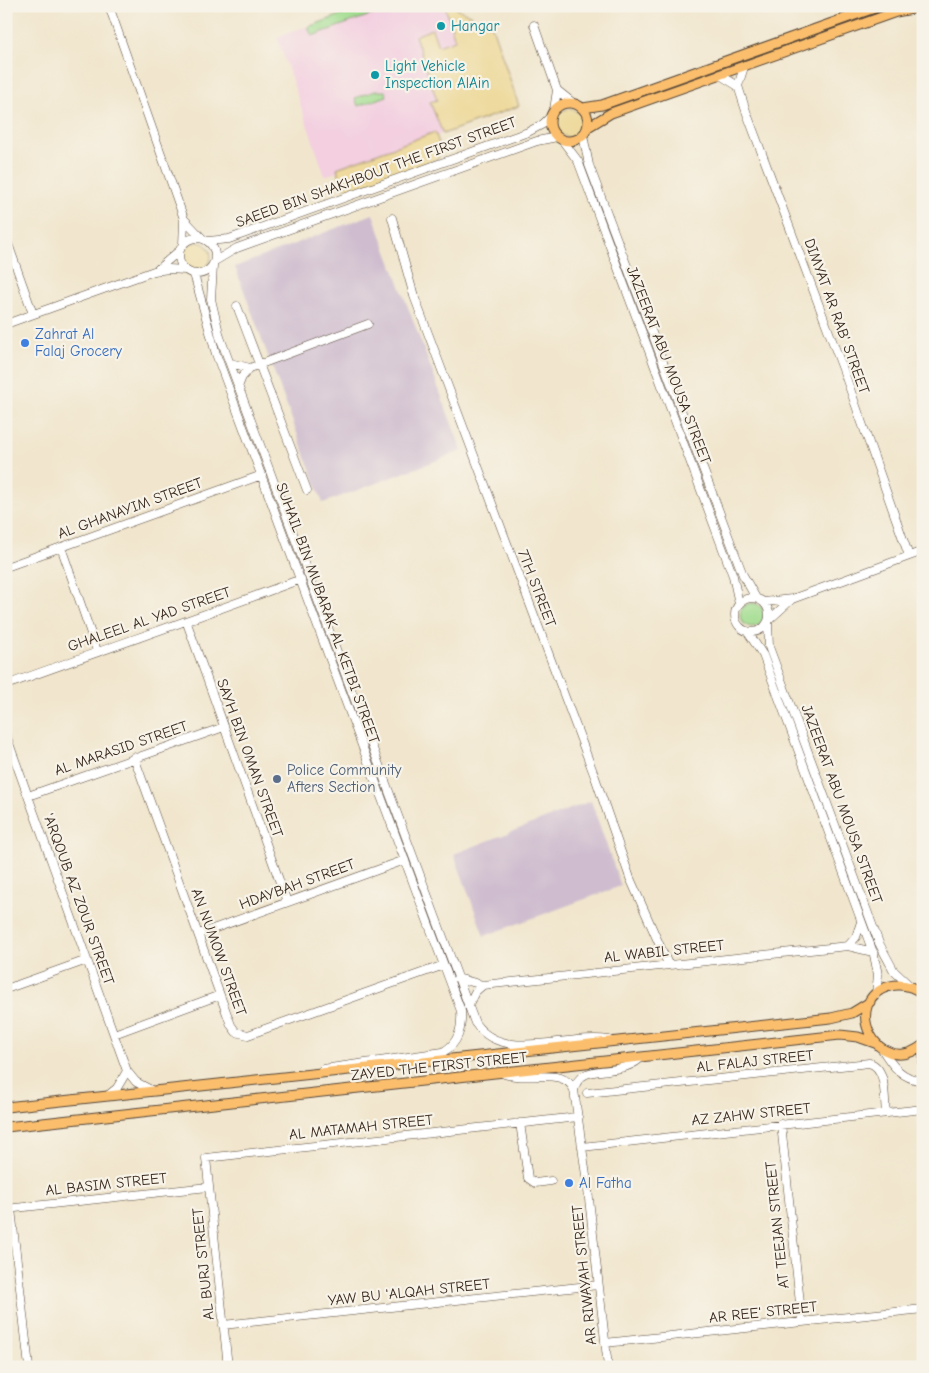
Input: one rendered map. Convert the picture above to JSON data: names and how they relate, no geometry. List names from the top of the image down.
{
  "streets": {
    "main road": ["ZAYED THE FIRST STREET"],
    "street": [
      "SAEED BIN SHAKHBOUT THE FIRST STREET",
      "DIMYAT AR RAB' STREET",
      "JAZEERAT ABU MOUSA STREET",
      "AL GHANAYIM STREET",
      "7TH STREET",
      "SUHAIL BIN MUBARAK AL KETBI STREET",
      "GHALEEL AL YAD STREET",
      "AL MARASID STREET",
      "SAYH BIN OMAN STREET",
      "HDAYBAH STREET",
      "'ARQOUB AZ ZOUR STREET",
      "AL WABIL STREET",
      "AN NUMOW STREET",
      "AL FALAJ STREET",
      "AZ ZAHW STREET",
      "AL MATAMAH STREET",
      "AL BASIM STREET",
      "AT TEEJAN STREET",
      "AL BURJ STREET",
      "AR RIWAYAH STREET",
      "YAW BU 'ALQAH STREET",
      "AR REE' STREET"
    ]
  },
  "crossings": [
    ["SAEED BIN SHAKHBOUT THE FIRST STREET", "JAZEERAT ABU MOUSA STREET"],
    ["SAEED BIN SHAKHBOUT THE FIRST STREET", "SUHAIL BIN MUBARAK AL KETBI STREET"],
    ["JAZEERAT ABU MOUSA STREET", "AL WABIL STREET"],
    ["AL GHANAYIM STREET", "SUHAIL BIN MUBARAK AL KETBI STREET"],
    ["7TH STREET", "AL WABIL STREET"],
    ["SUHAIL BIN MUBARAK AL KETBI STREET", "GHALEEL AL YAD STREET"],
    ["SUHAIL BIN MUBARAK AL KETBI STREET", "HDAYBAH STREET"],
    ["SUHAIL BIN MUBARAK AL KETBI STREET", "AL WABIL STREET"],
    ["SUHAIL BIN MUBARAK AL KETBI STREET", "AN NUMOW STREET"],
    ["SUHAIL BIN MUBARAK AL KETBI STREET", "ZAYED THE FIRST STREET"],
    ["GHALEEL AL YAD STREET", "SAYH BIN OMAN STREET"],
    ["AL MARASID STREET", "SAYH BIN OMAN STREET"],
    ["AL MARASID STREET", "'ARQOUB AZ ZOUR STREET"],
    ["AL MARASID STREET", "AN NUMOW STREET"],
    ["SAYH BIN OMAN STREET", "HDAYBAH STREET"],
    ["HDAYBAH STREET", "AN NUMOW STREET"],
    ["AL FALAJ STREET", "AZ ZAHW STREET"],
    ["AZ ZAHW STREET", "AT TEEJAN STREET"],
    ["AZ ZAHW STREET", "AR RIWAYAH STREET"],
    ["AL MATAMAH STREET", "AL BURJ STREET"],
    ["AL MATAMAH STREET", "AR RIWAYAH STREET"],
    ["AL BASIM STREET", "AL BURJ STREET"],
    ["AT TEEJAN STREET", "AR REE' STREET"],
    ["AL BURJ STREET", "YAW BU 'ALQAH STREET"],
    ["AR RIWAYAH STREET", "YAW BU 'ALQAH STREET"],
    ["AR RIWAYAH STREET", "AR REE' STREET"]
  ],
  "places": [
    "Hangar",
    "Light Vehicle Inspection AlAin",
    "Zahrat Al Falaj Grocery",
    "Police Community Afters Section",
    "Al Fatha"
  ]
}
